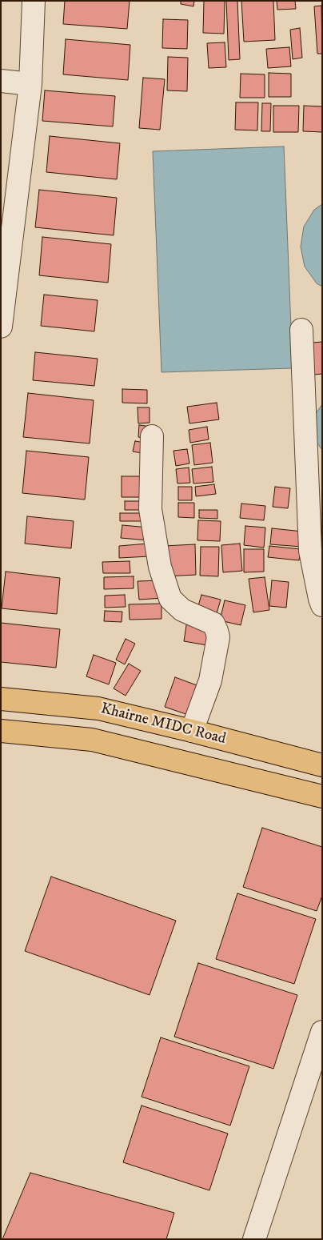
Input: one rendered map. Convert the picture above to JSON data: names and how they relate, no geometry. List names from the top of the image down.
{
  "streets": {
    "main road": ["Khairne MIDC Road"]
  }
}
